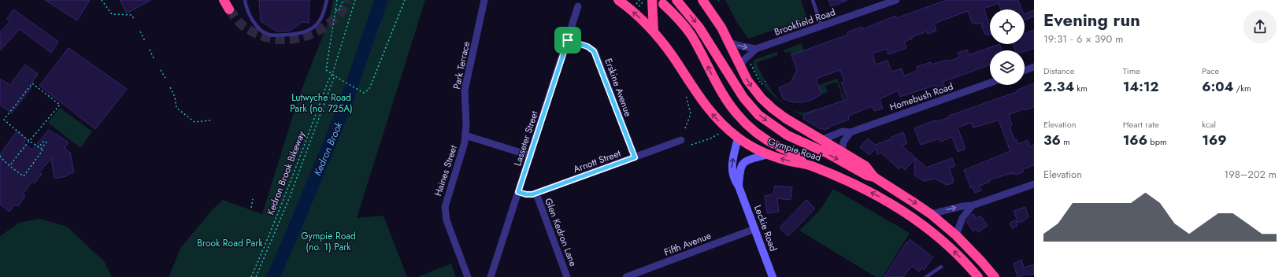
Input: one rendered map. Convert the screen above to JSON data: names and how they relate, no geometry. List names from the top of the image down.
{
  "streets": {
    "highway": ["Gympie Road"],
    "street": [
      "Brookfield Road",
      "Park Terrace",
      "Erskine Avenue",
      "Homebush Road",
      "Lasseter Street",
      "Arnott Street",
      "Haines Street",
      "Leckie Road",
      "Glen Kedron Lane",
      "Fifth Avenue"
    ],
    "path": ["Kedron Brook Bikeway"]
  },
  "crossings": [
    ["Brookfield Road", "Gympie Road"],
    ["Park Terrace", "Haines Street"],
    ["Erskine Avenue", "Lasseter Street"],
    ["Erskine Avenue", "Arnott Street"],
    ["Homebush Road", "Gympie Road"],
    ["Lasseter Street", "Arnott Street"],
    ["Lasseter Street", "Haines Street"],
    ["Gympie Road", "Leckie Road"],
    ["Arnott Street", "Glen Kedron Lane"],
    ["Leckie Road", "Fifth Avenue"]
  ],
  "water": ["Kedron Brook"],
  "parks": ["Lutwyche Road Park (no. 725A)", "Gympie Road (no. 1) Park", "Brook Road Park"],
  "page": {
    "heading": ["Evening run", "19:31 · 6 × 390 m"],
    "stats": [
      ["Distance", "2.34 km"],
      ["Time", "14:12"],
      ["Pace", "6:04 /km"],
      ["Elevation", "36 m"],
      ["Heart rate", "166 bpm"],
      ["kcal", "169"]
    ],
    "chart": ["Elevation", "198–202 m"]
  }
}
